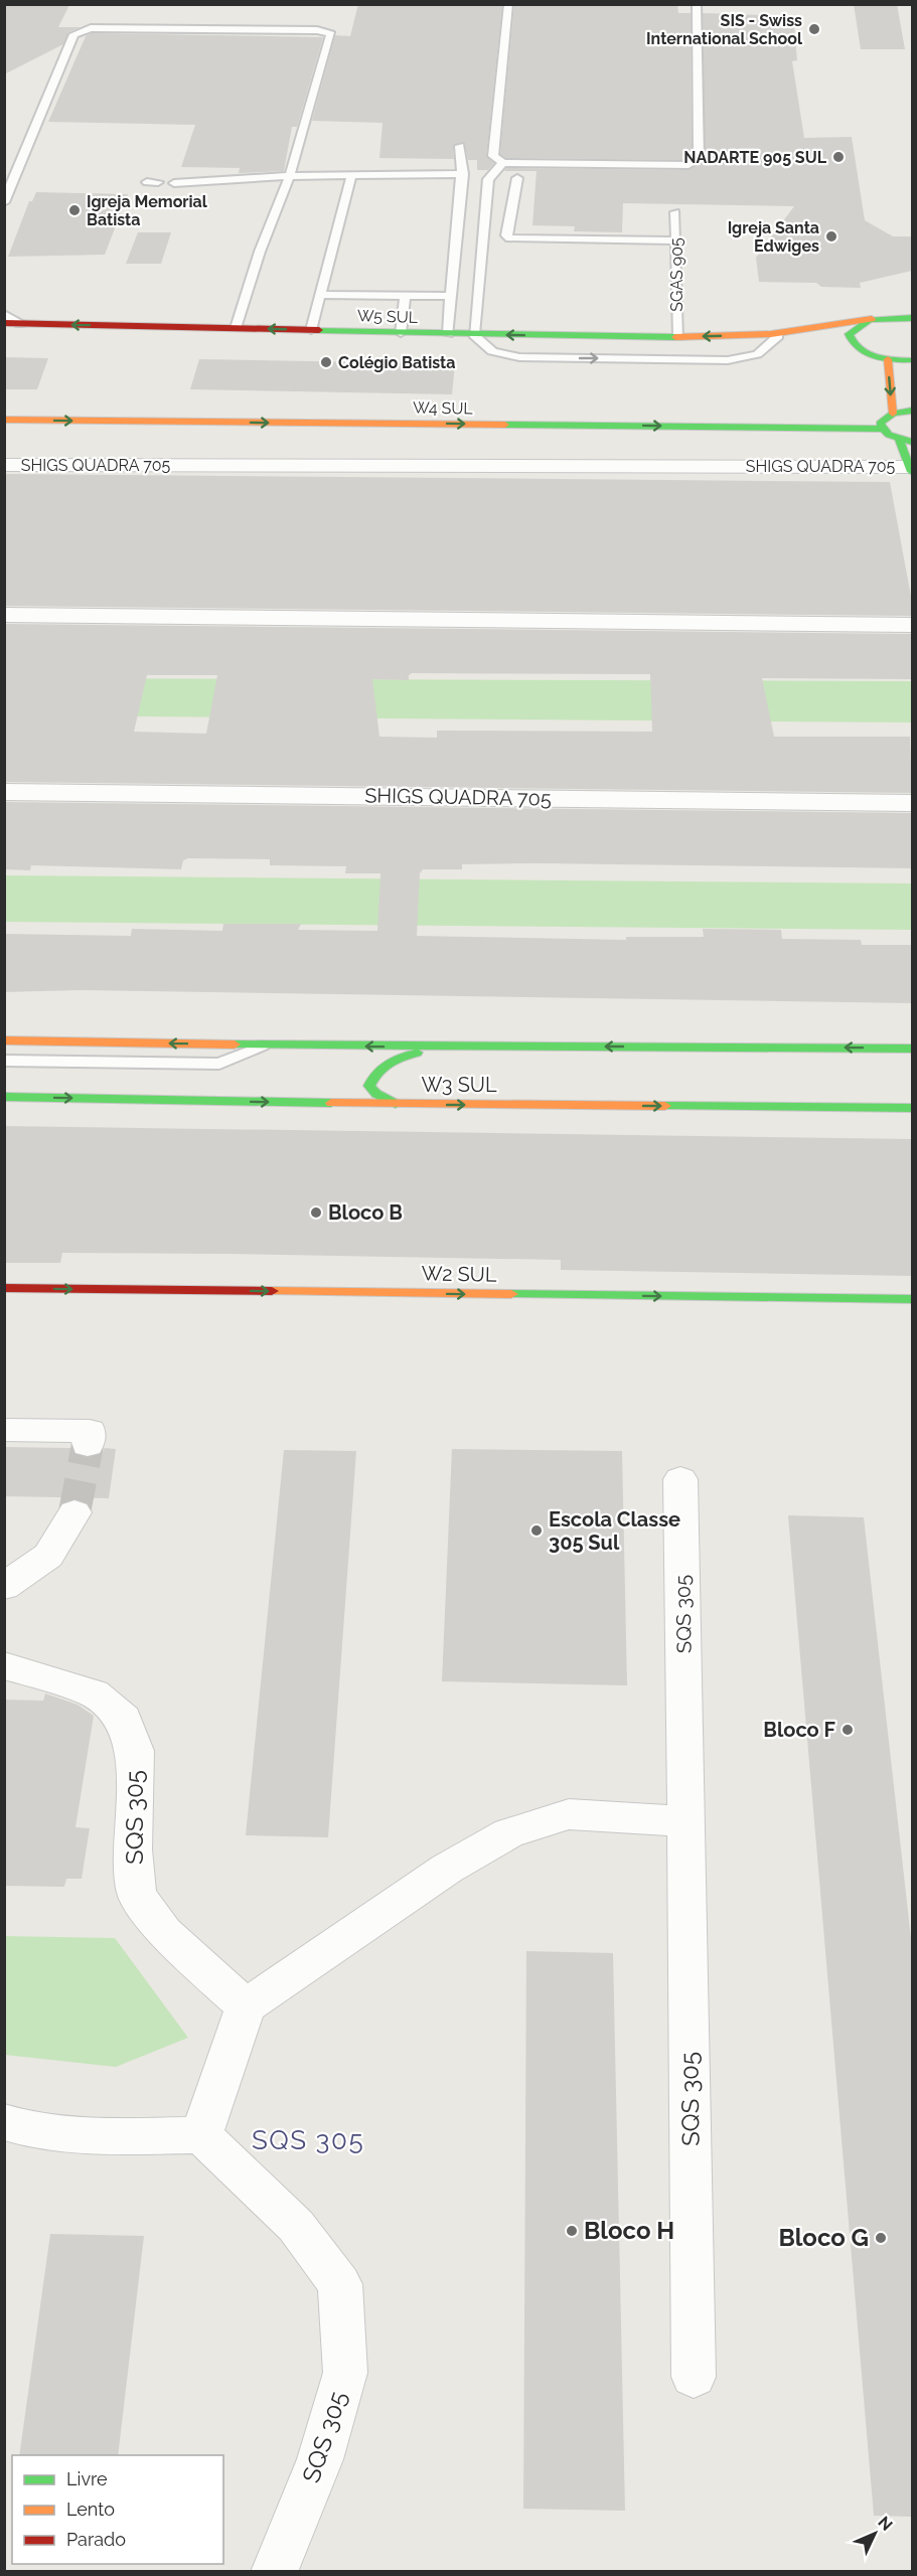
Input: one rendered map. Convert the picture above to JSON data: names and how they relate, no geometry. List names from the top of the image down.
{
  "streets": {
    "main road": [
      "W5 SUL",
      "W4 SUL",
      "W3 SUL",
      "W2 SUL"
    ],
    "street": ["SHIGS QUADRA 705", "SQS 305"],
    "lane": ["SGAS 905"]
  },
  "crossings": [
    ["SGAS 905", "W5 SUL"]
  ],
  "one_way": ["W5 SUL", "W4 SUL", "W2 SUL"],
  "districts": ["SQS 305"],
  "places": [
    "SIS - Swiss International School",
    "NADARTE 905 SUL",
    "Igreja Memorial Batista",
    "Igreja Santa Edwiges",
    "Colégio Batista",
    "Bloco B",
    "Escola Classe 305 Sul",
    "Bloco F",
    "Bloco H",
    "Bloco G"
  ],
  "legend": ["Livre", "Lento", "Parado"],
  "north": "top right"
}
